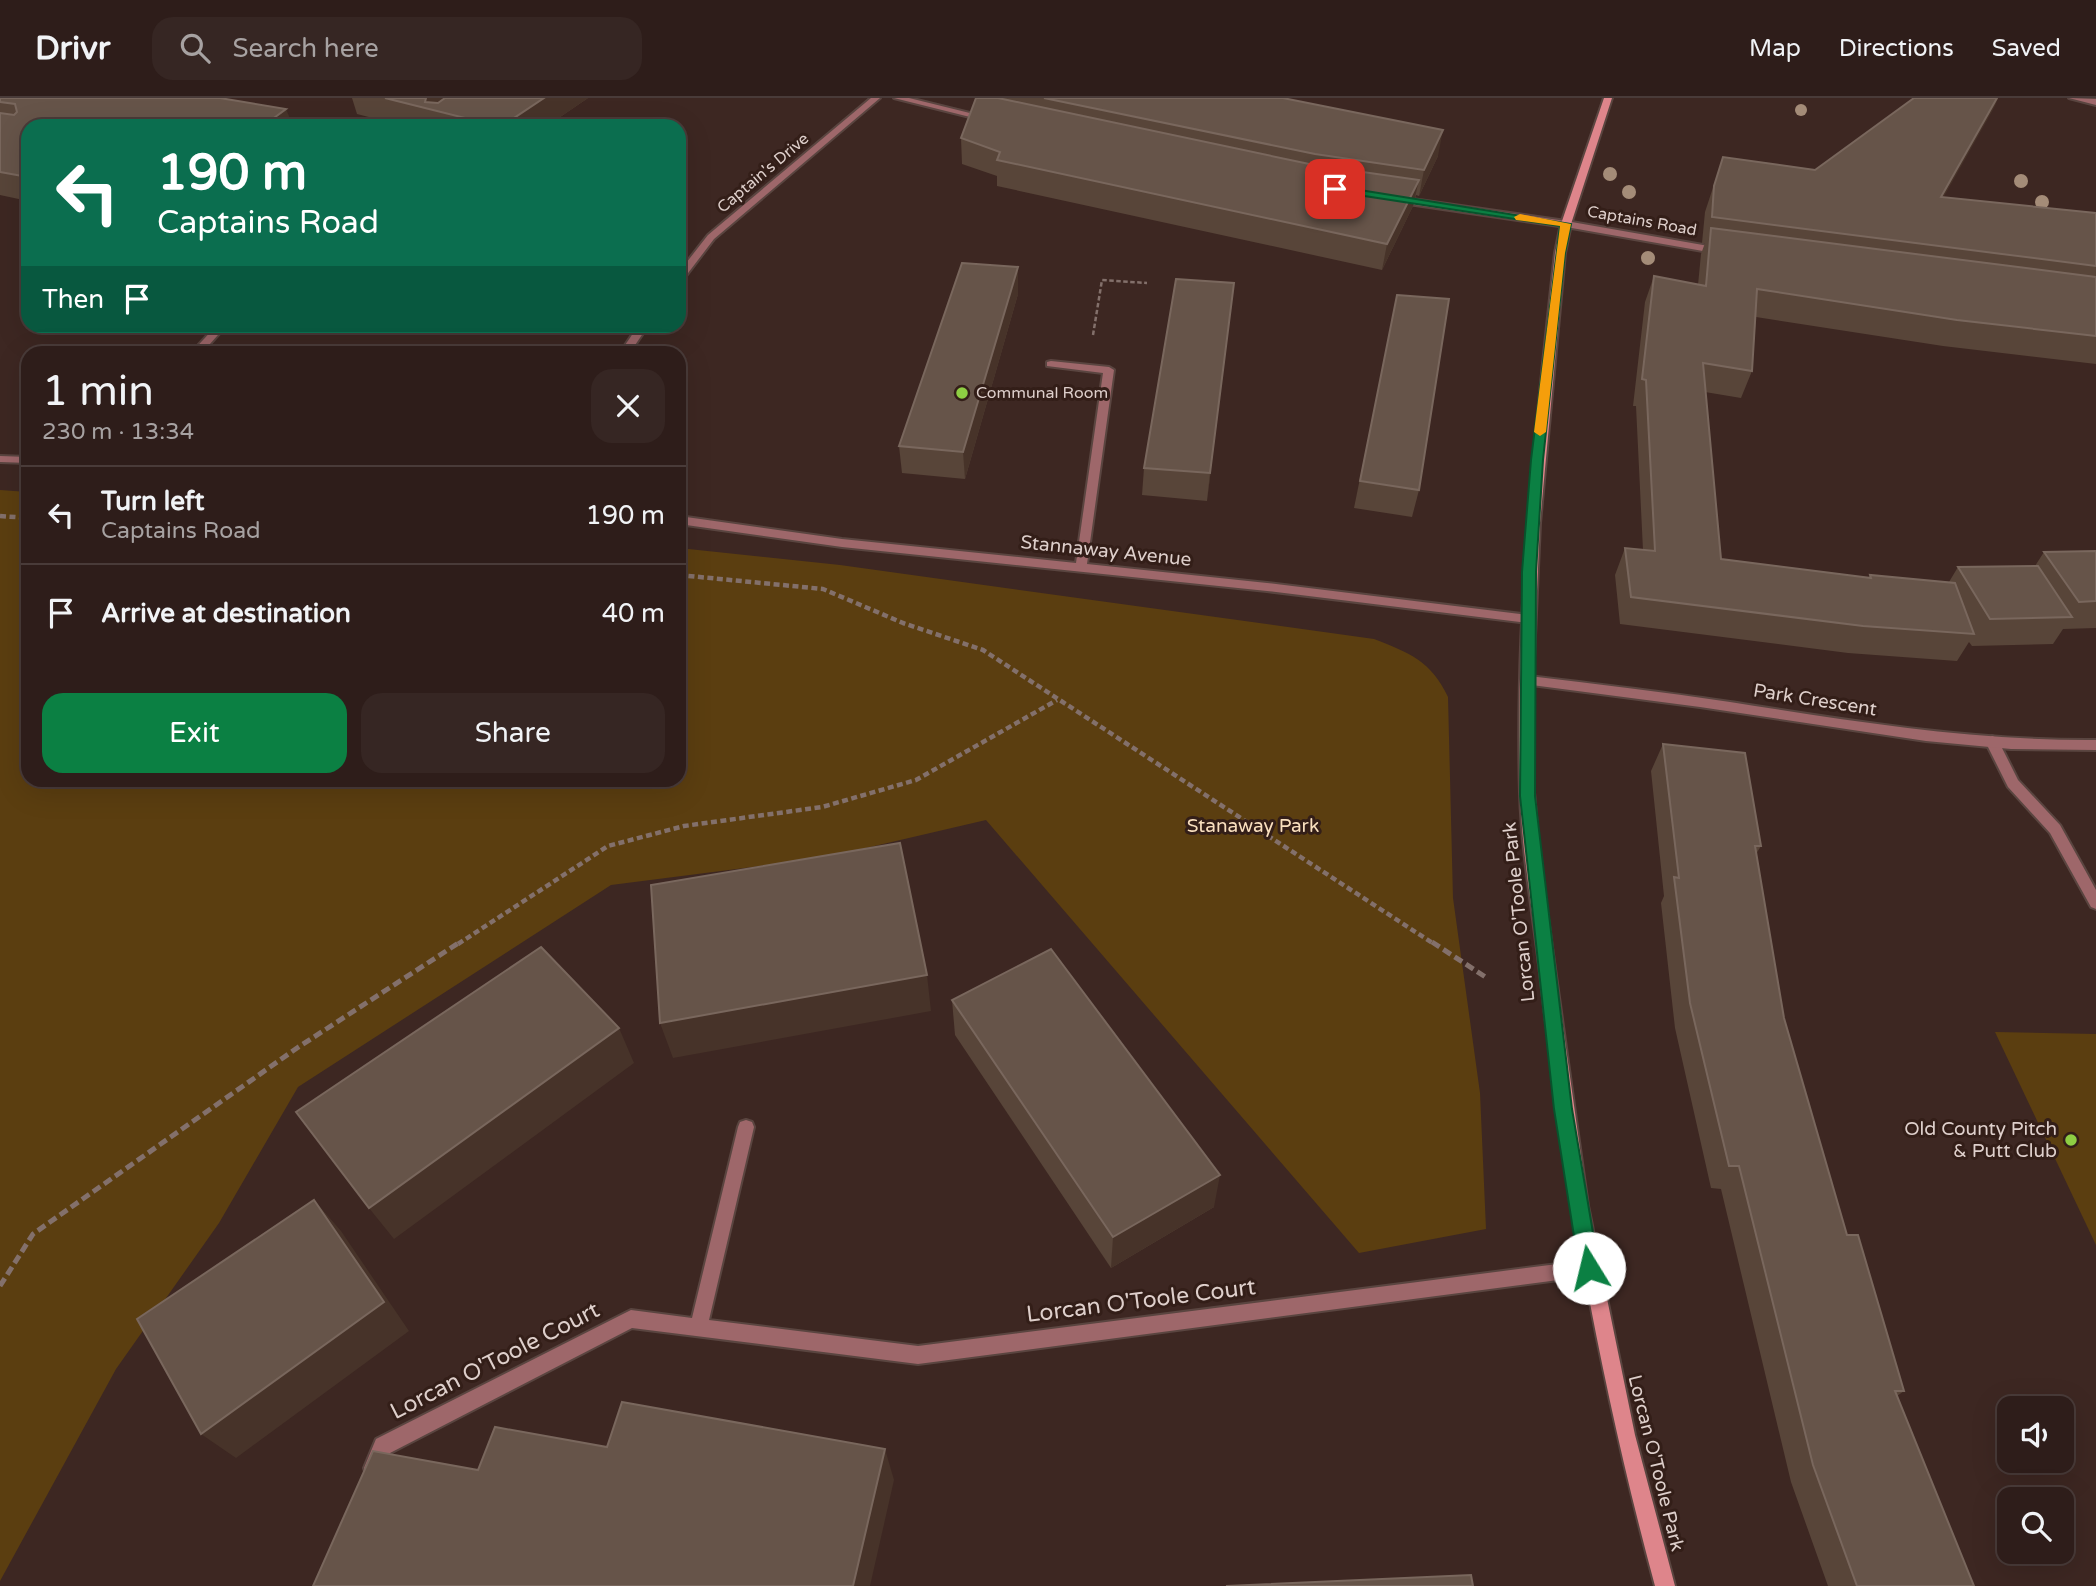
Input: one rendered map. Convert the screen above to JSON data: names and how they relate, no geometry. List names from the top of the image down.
{
  "streets": {
    "street": [
      "Captain's Drive",
      "Captains Road",
      "Stannaway Avenue",
      "Park Crescent",
      "Lorcan O'Toole Park",
      "Lorcan O'Toole Court"
    ]
  },
  "crossings": [
    ["Captains Road", "Lorcan O'Toole Park"],
    ["Stannaway Avenue", "Lorcan O'Toole Park"],
    ["Park Crescent", "Lorcan O'Toole Park"],
    ["Lorcan O'Toole Park", "Lorcan O'Toole Court"]
  ],
  "parks": ["Stanaway Park"],
  "places": ["Communal Room", "Old County Pitch & Putt Club"],
  "page": {
    "header": "Drivr",
    "search": "Search here",
    "nav": ["Map", "Directions", "Saved"],
    "turn": ["190 m", "Captains Road"],
    "then": "Then",
    "heading": ["1 min", "230 m · 13:34"],
    "list": [
      {
        "name": "Turn left",
        "note": "Captains Road",
        "value": "190 m"
      },
      {
        "name": "Arrive at destination",
        "value": "40 m"
      }
    ],
    "buttons": ["Exit", "Share"]
  }
}
